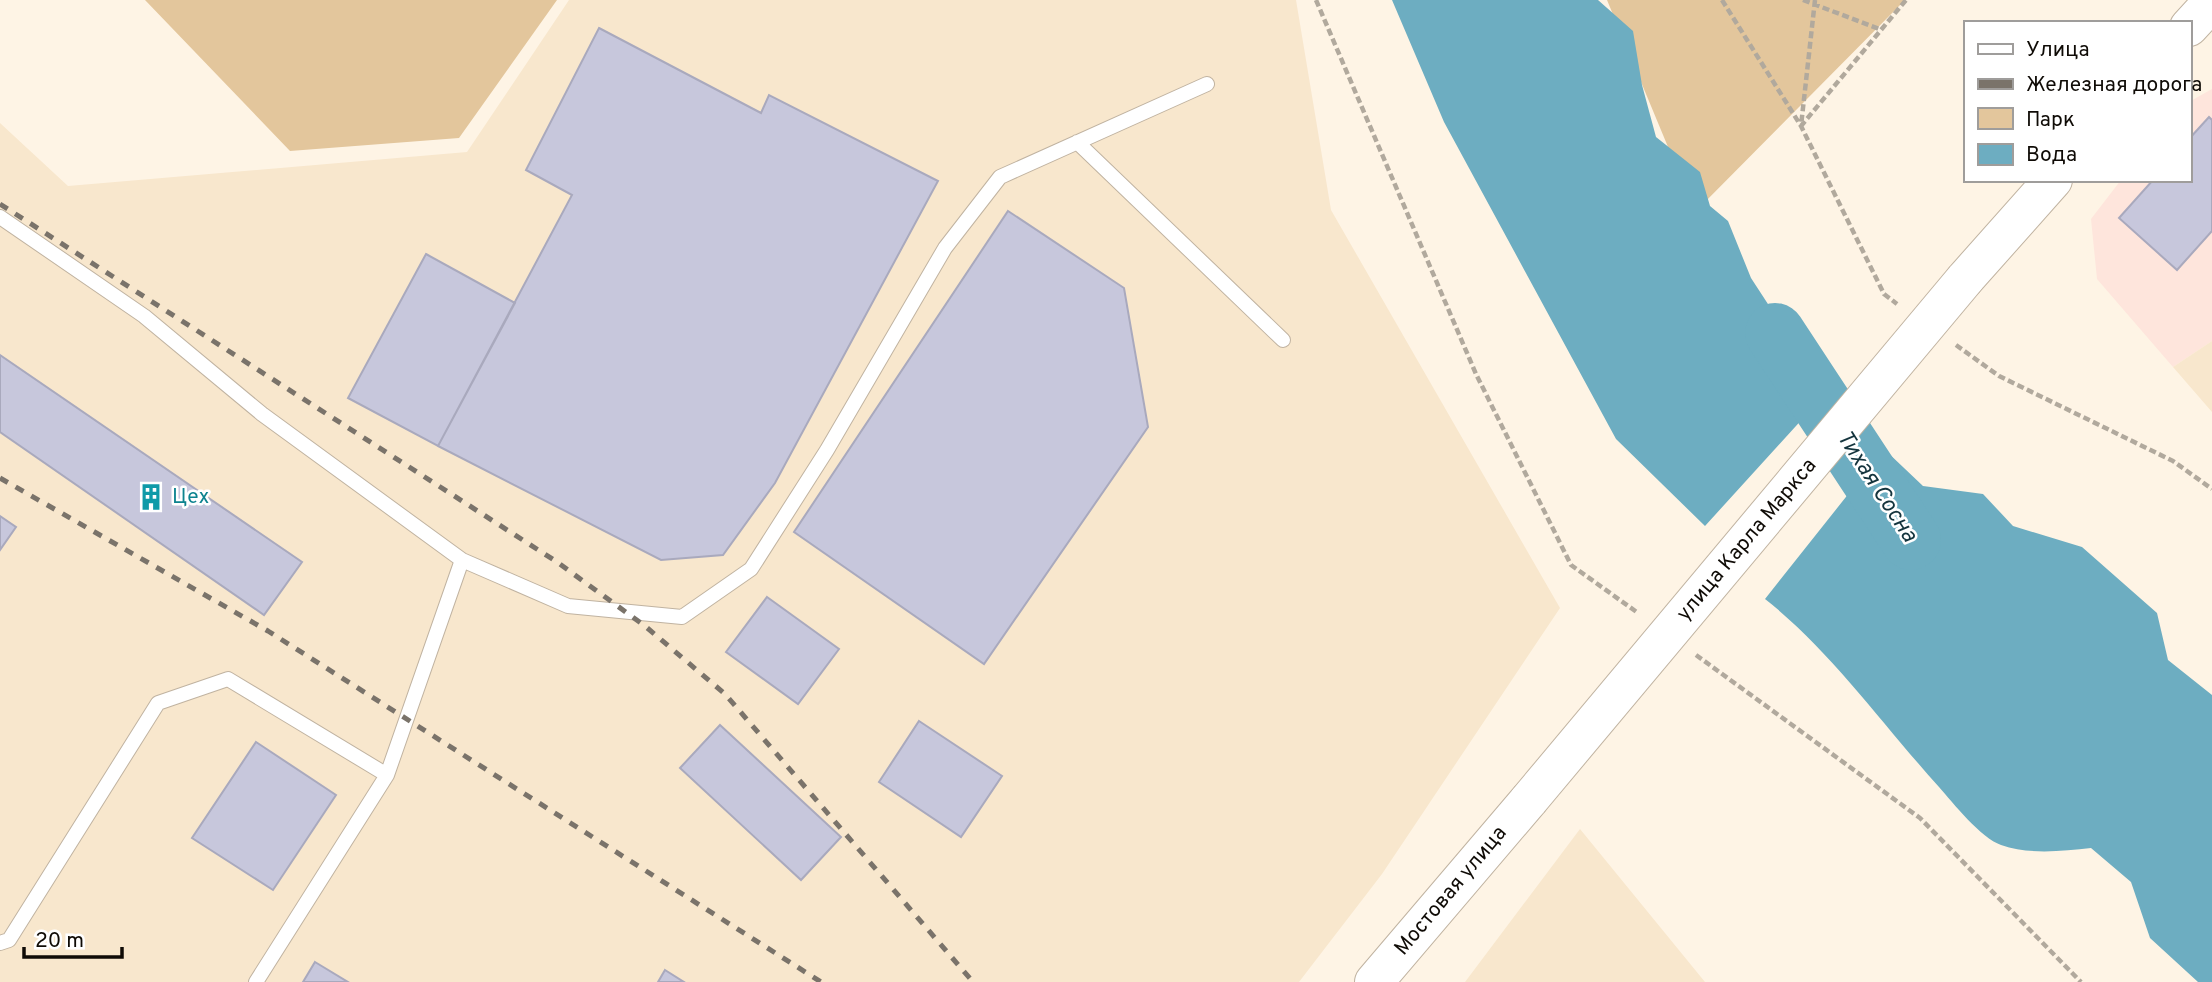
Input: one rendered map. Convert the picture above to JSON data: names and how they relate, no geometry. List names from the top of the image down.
{
  "streets": {
    "main road": ["улица Карла Маркса", "Мостовая улица"]
  },
  "crossings": [
    ["улица Карла Маркса", "Мостовая улица"]
  ],
  "water": ["Тихая Сосна"],
  "places": {
    "building": ["Цех"]
  },
  "legend": [
    "Улица",
    "Железная дорога",
    "Парк",
    "Вода"
  ],
  "scale_bar": "20 m"
}
